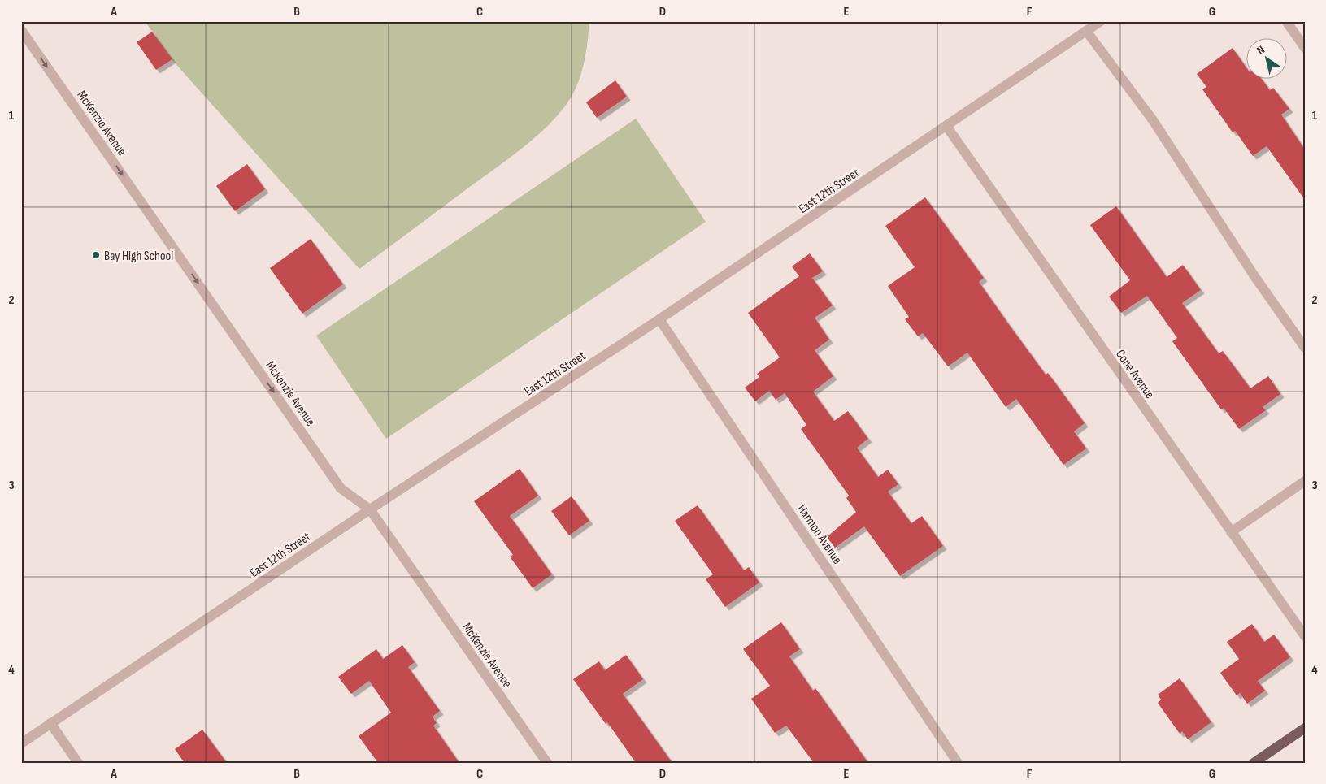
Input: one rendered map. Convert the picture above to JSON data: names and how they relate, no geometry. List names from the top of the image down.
{
  "streets": {
    "street": [
      "McKenzie Avenue",
      "East 12th Street",
      "Cone Avenue",
      "Harmon Avenue"
    ]
  },
  "crossings": [
    ["McKenzie Avenue", "East 12th Street"],
    ["East 12th Street", "Cone Avenue"],
    ["East 12th Street", "Harmon Avenue"]
  ],
  "one_way": ["McKenzie Avenue"],
  "places": ["Bay High School"],
  "north": "top left",
  "grid": {
    "columns": [
      "A",
      "B",
      "C",
      "D",
      "E",
      "F",
      "G"
    ],
    "rows": [
      "1",
      "2",
      "3",
      "4"
    ]
  }
}
